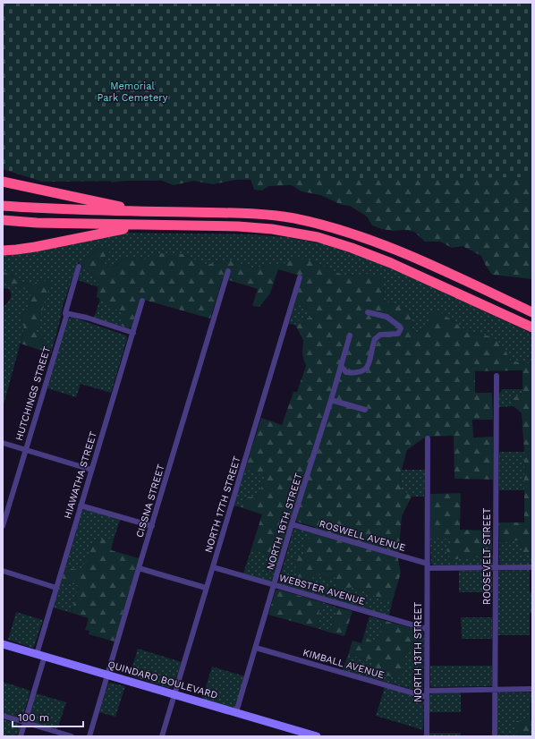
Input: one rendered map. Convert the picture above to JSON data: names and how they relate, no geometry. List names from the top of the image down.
{
  "streets": {
    "main road": ["QUINDARO BOULEVARD"],
    "street": [
      "HUTCHINGS STREET",
      "HIAWATHA STREET",
      "CISSNA STREET",
      "NORTH 17TH STREET",
      "NORTH 16TH STREET",
      "ROSWELL AVENUE",
      "ROOSEVELT STREET",
      "WEBSTER AVENUE",
      "NORTH 13TH STREET",
      "KIMBALL AVENUE"
    ]
  },
  "crossings": [
    ["HIAWATHA STREET", "QUINDARO BOULEVARD"],
    ["CISSNA STREET", "QUINDARO BOULEVARD"],
    ["NORTH 17TH STREET", "WEBSTER AVENUE"],
    ["NORTH 17TH STREET", "QUINDARO BOULEVARD"],
    ["NORTH 16TH STREET", "ROSWELL AVENUE"],
    ["NORTH 16TH STREET", "WEBSTER AVENUE"],
    ["NORTH 16TH STREET", "KIMBALL AVENUE"],
    ["NORTH 16TH STREET", "QUINDARO BOULEVARD"],
    ["ROSWELL AVENUE", "ROOSEVELT STREET"],
    ["ROSWELL AVENUE", "NORTH 13TH STREET"],
    ["WEBSTER AVENUE", "NORTH 13TH STREET"],
    ["NORTH 13TH STREET", "KIMBALL AVENUE"]
  ],
  "parks": ["Memorial Park Cemetery"],
  "scale_bar": "100 m"
}
